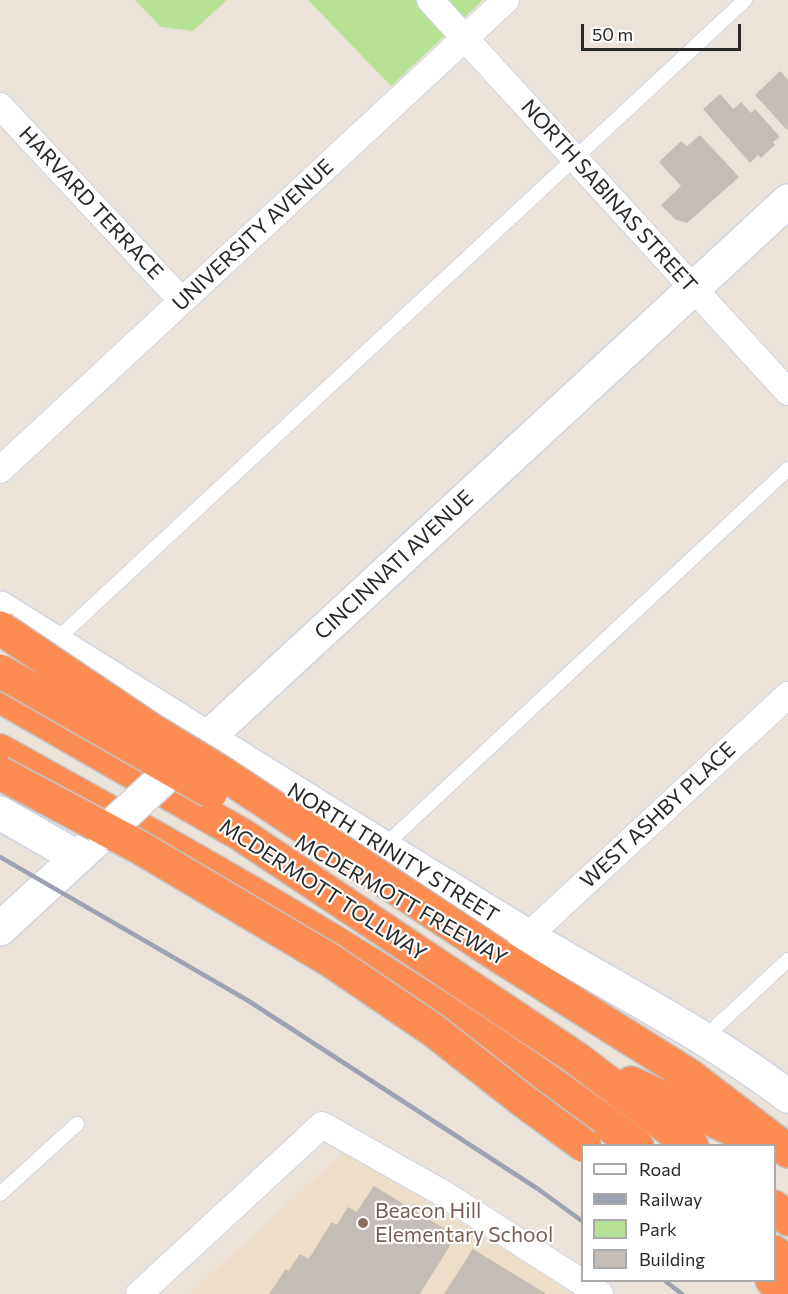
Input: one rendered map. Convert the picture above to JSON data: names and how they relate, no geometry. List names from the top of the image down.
{
  "streets": {
    "highway": ["MCDERMOTT TOLLWAY", "MCDERMOTT FREEWAY"],
    "street": [
      "NORTH SABINAS STREET",
      "HARVARD TERRACE",
      "UNIVERSITY AVENUE",
      "CINCINNATI AVENUE",
      "WEST ASHBY PLACE",
      "NORTH TRINITY STREET"
    ]
  },
  "crossings": [
    ["NORTH SABINAS STREET", "UNIVERSITY AVENUE"],
    ["NORTH SABINAS STREET", "CINCINNATI AVENUE"],
    ["HARVARD TERRACE", "UNIVERSITY AVENUE"],
    ["CINCINNATI AVENUE", "NORTH TRINITY STREET"],
    ["WEST ASHBY PLACE", "NORTH TRINITY STREET"]
  ],
  "places": ["Beacon Hill Elementary School"],
  "legend": [
    "Road",
    "Railway",
    "Park",
    "Building"
  ],
  "scale_bar": "50 m"
}
